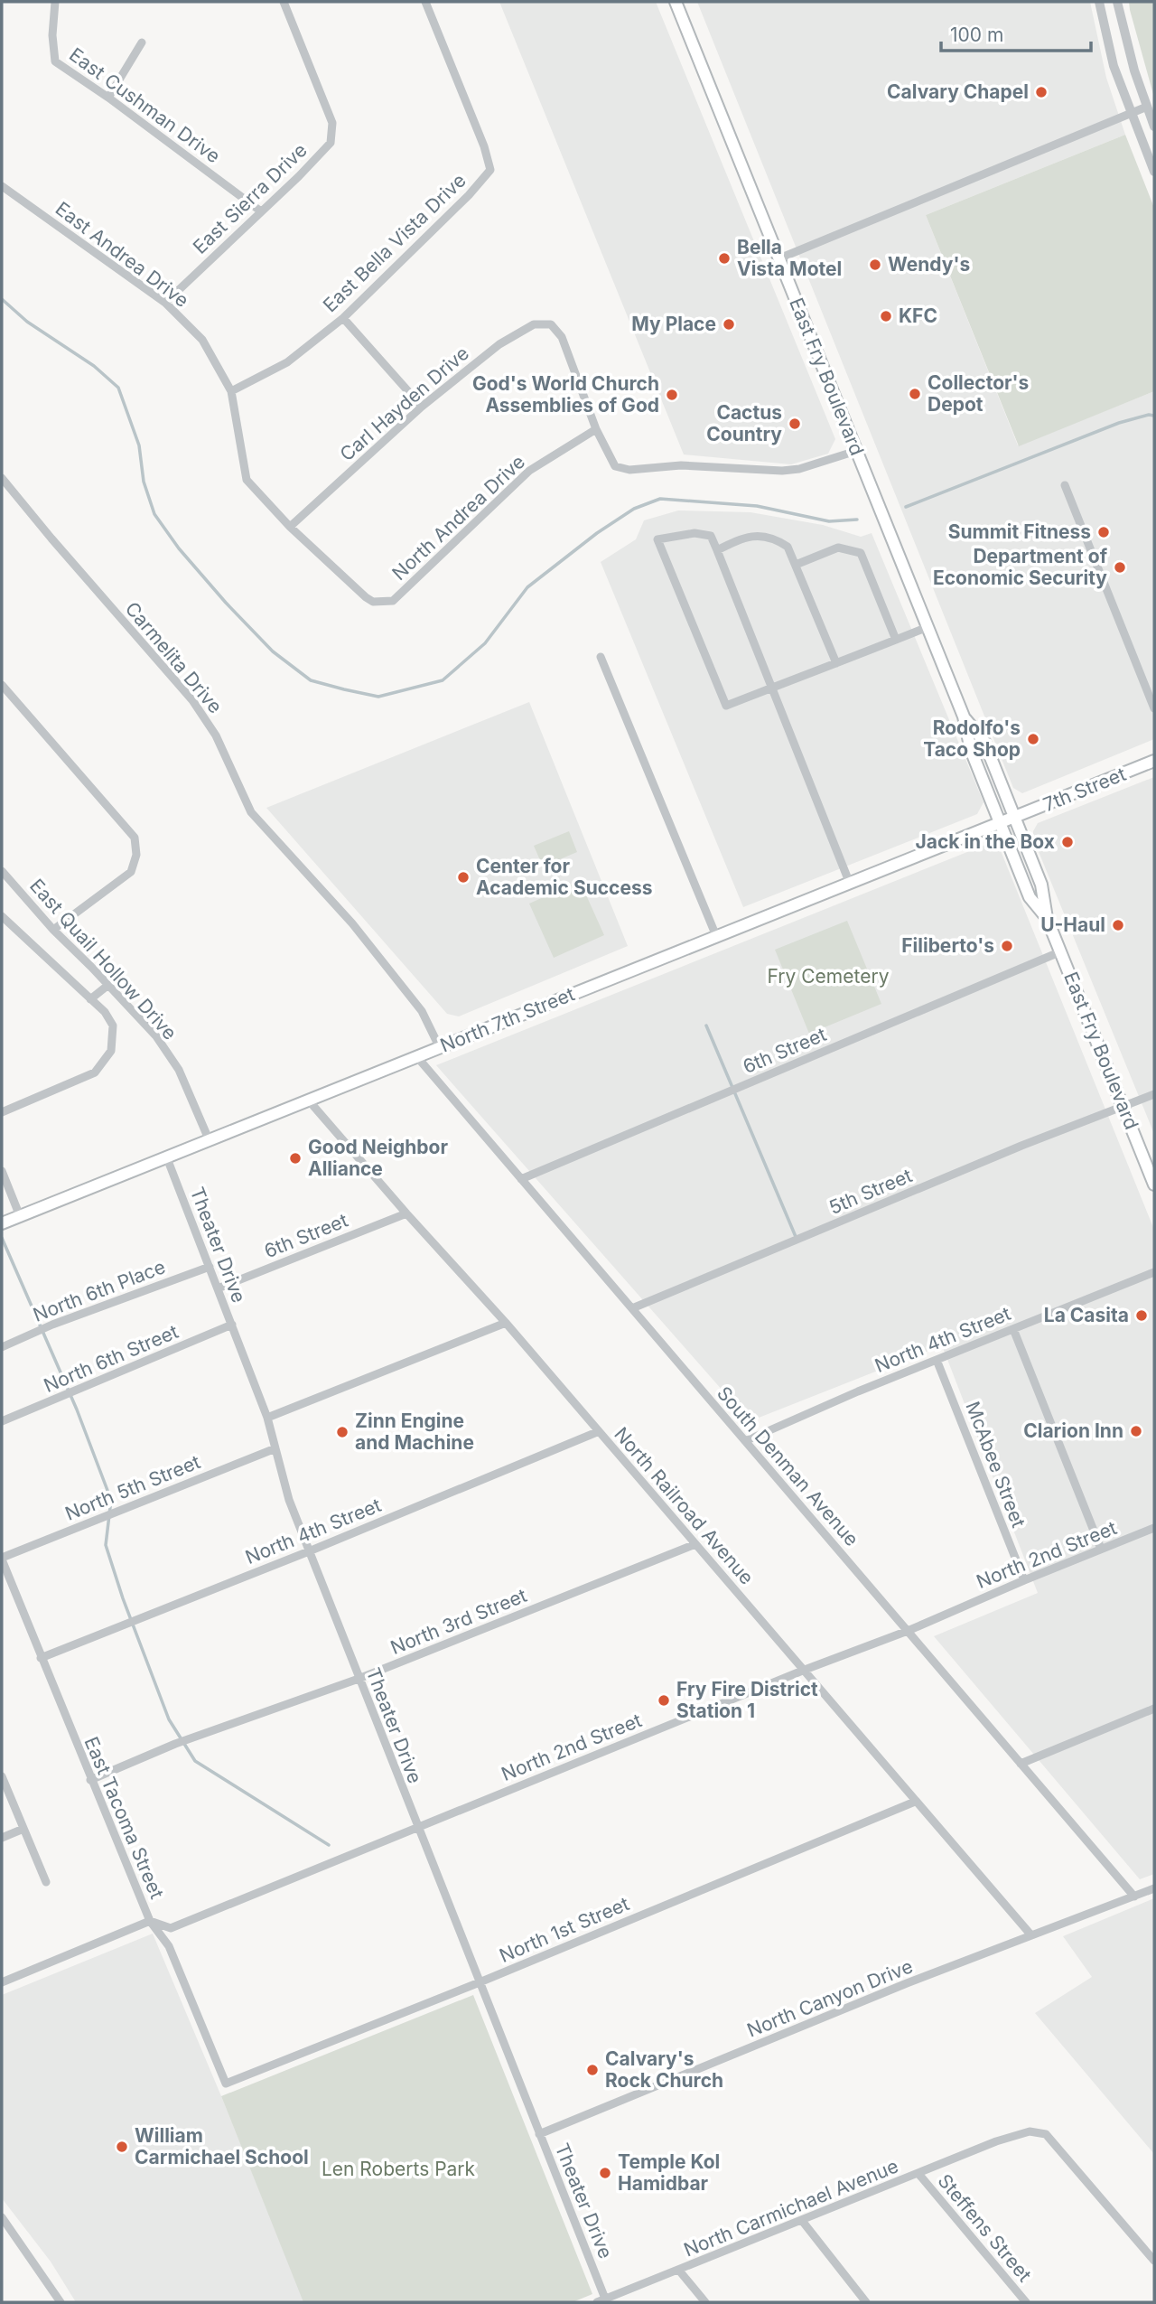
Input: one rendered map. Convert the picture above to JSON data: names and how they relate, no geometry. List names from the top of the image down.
{
  "streets": {
    "main road": ["East Fry Boulevard", "7th Street", "North 7th Street"],
    "street": [
      "East Cushman Drive",
      "East Sierra Drive",
      "East Bella Vista Drive",
      "East Andrea Drive",
      "Carl Hayden Drive",
      "North Andrea Drive",
      "Carmelita Drive",
      "East Quail Hollow Drive",
      "6th Street",
      "5th Street",
      "Theater Drive",
      "North 6th Place",
      "North 4th Street",
      "North 6th Street",
      "McAbee Street",
      "South Denman Avenue",
      "North 5th Street",
      "North Railroad Avenue",
      "North 2nd Street",
      "North 3rd Street",
      "East Tacoma Street",
      "North 1st Street",
      "North Canyon Drive",
      "North Carmichael Avenue",
      "Steffens Street"
    ]
  },
  "crossings": [
    ["East Cushman Drive", "East Sierra Drive"],
    ["East Sierra Drive", "East Andrea Drive"],
    ["East Bella Vista Drive", "East Andrea Drive"],
    ["East Andrea Drive", "Carl Hayden Drive"],
    ["East Andrea Drive", "North Andrea Drive"],
    ["East Fry Boulevard", "7th Street"],
    ["East Fry Boulevard", "North 7th Street"],
    ["East Fry Boulevard", "6th Street"],
    ["East Fry Boulevard", "5th Street"],
    ["Carl Hayden Drive", "North Andrea Drive"],
    ["Carmelita Drive", "North 7th Street"],
    ["7th Street", "North 7th Street"],
    ["East Quail Hollow Drive", "North 7th Street"],
    ["North 7th Street", "Theater Drive"],
    ["North 7th Street", "South Denman Avenue"],
    ["North 7th Street", "North Railroad Avenue"],
    ["6th Street", "Theater Drive"],
    ["6th Street", "South Denman Avenue"],
    ["6th Street", "North Railroad Avenue"],
    ["5th Street", "South Denman Avenue"],
    ["Theater Drive", "North 6th Place"],
    ["Theater Drive", "North 4th Street"],
    ["Theater Drive", "North 6th Street"],
    ["Theater Drive", "North 5th Street"],
    ["Theater Drive", "North 2nd Street"],
    ["Theater Drive", "North 3rd Street"],
    ["Theater Drive", "North 1st Street"],
    ["Theater Drive", "North Canyon Drive"],
    ["Theater Drive", "North Carmichael Avenue"],
    ["North 4th Street", "McAbee Street"],
    ["North 4th Street", "South Denman Avenue"],
    ["North 4th Street", "North Railroad Avenue"],
    ["North 4th Street", "East Tacoma Street"],
    ["McAbee Street", "North 2nd Street"],
    ["South Denman Avenue", "North 2nd Street"],
    ["South Denman Avenue", "North Canyon Drive"],
    ["North 5th Street", "East Tacoma Street"],
    ["North Railroad Avenue", "North 2nd Street"],
    ["North Railroad Avenue", "North 3rd Street"],
    ["North Railroad Avenue", "North 1st Street"],
    ["North Railroad Avenue", "North Canyon Drive"],
    ["North 2nd Street", "East Tacoma Street"],
    ["North 3rd Street", "East Tacoma Street"],
    ["East Tacoma Street", "North 1st Street"],
    ["North Carmichael Avenue", "Steffens Street"]
  ],
  "parks": ["Fry Cemetery", "Len Roberts Park"],
  "places": [
    "Calvary Chapel",
    "Bella Vista Motel",
    "Wendy's",
    "KFC",
    "My Place",
    "Collector's Depot",
    "God's World Church Assemblies of God",
    "Cactus Country",
    "Summit Fitness",
    "Department of Economic Security",
    "Rodolfo's Taco Shop",
    "Jack in the Box",
    "Center for Academic Success",
    "U-Haul",
    "Filiberto's",
    "Good Neighbor Alliance",
    "La Casita",
    "Clarion Inn",
    "Zinn Engine and Machine",
    "Fry Fire District Station 1",
    "Calvary's Rock Church",
    "William Carmichael School",
    "Temple Kol Hamidbar"
  ],
  "scale_bar": "100 m"
}
